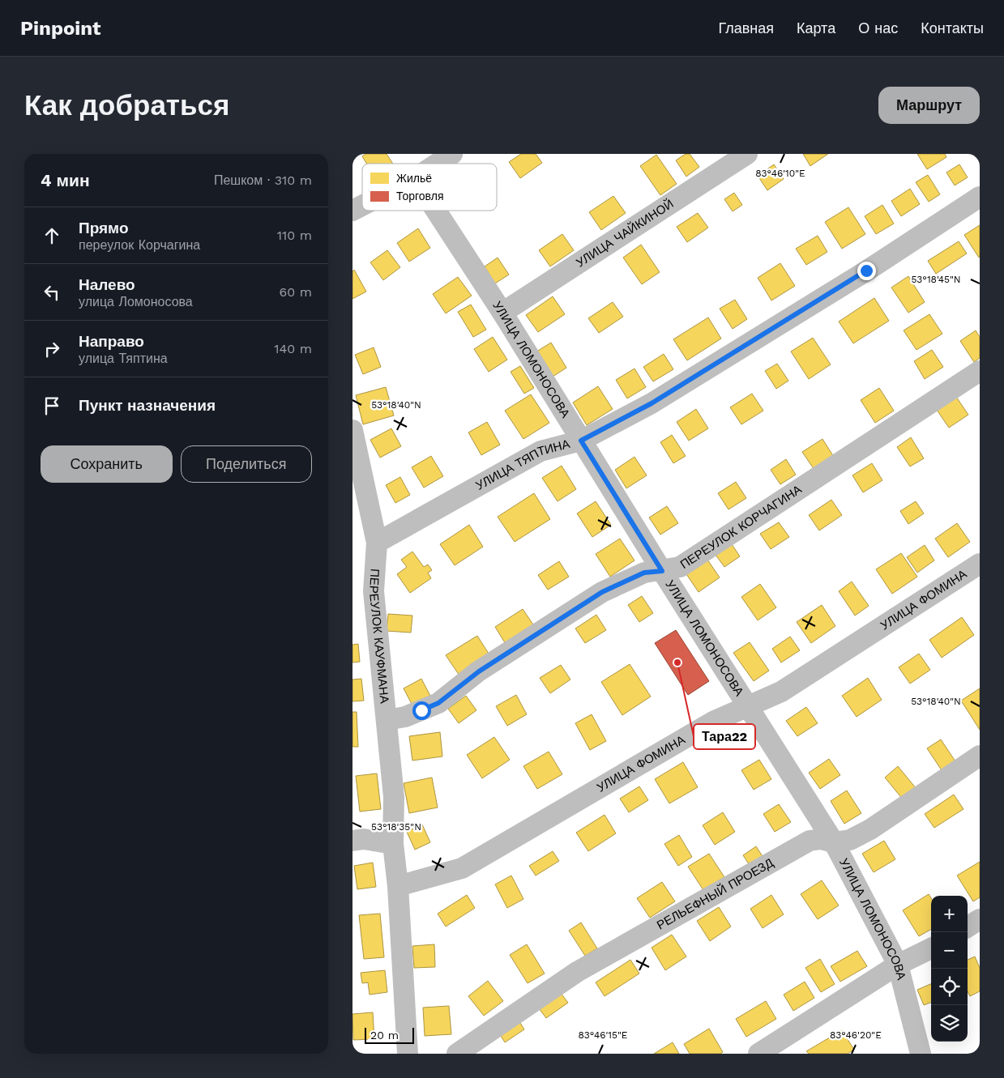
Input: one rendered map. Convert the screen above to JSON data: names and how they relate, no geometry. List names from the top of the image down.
{
  "streets": {
    "street": [
      "УЛИЦА ЧАЙКИНОЙ",
      "УЛИЦА ЛОМОНОСОВА",
      "УЛИЦА ТЯПТИНА",
      "ПЕРЕУЛОК КОРЧАГИНА",
      "УЛИЦА ФОМИНА",
      "ПЕРЕУЛОК КАУФМАНА",
      "РЕЛЬЕФНЫЙ ПРОЕЗД"
    ]
  },
  "crossings": [
    ["УЛИЦА ЧАЙКИНОЙ", "УЛИЦА ЛОМОНОСОВА"],
    ["УЛИЦА ЛОМОНОСОВА", "УЛИЦА ТЯПТИНА"],
    ["УЛИЦА ЛОМОНОСОВА", "ПЕРЕУЛОК КОРЧАГИНА"],
    ["УЛИЦА ЛОМОНОСОВА", "УЛИЦА ФОМИНА"],
    ["УЛИЦА ЛОМОНОСОВА", "РЕЛЬЕФНЫЙ ПРОЕЗД"],
    ["УЛИЦА ТЯПТИНА", "ПЕРЕУЛОК КАУФМАНА"],
    ["ПЕРЕУЛОК КОРЧАГИНА", "ПЕРЕУЛОК КАУФМАНА"],
    ["УЛИЦА ФОМИНА", "ПЕРЕУЛОК КАУФМАНА"]
  ],
  "places": ["Тара22"],
  "legend": ["Жильё", "Торговля"],
  "scale_bar": "20 m",
  "page": {
    "header": "Pinpoint",
    "nav": [
      "Главная",
      "Карта",
      "О нас",
      "Контакты"
    ],
    "buttons": [
      "Маршрут",
      ["Сохранить", "Поделиться"]
    ],
    "title": "Как добраться",
    "heading": ["4 мин", "Пешком · 310 m"],
    "list": [
      ["Прямо", "переулок Корчагина", "110 m"],
      ["Налево", "улица Ломоносова", "60 m"],
      ["Направо", "улица Тяптина", "140 m"],
      "Пункт назначения"
    ],
    "map_buttons": ["+", "−"],
    "scale": "20 m"
  },
  "coordinates": [
    "83°46'10\"E",
    "53°18'45\"N",
    "53°18'40\"N",
    "53°18'35\"N",
    "83°46'15\"E",
    "83°46'20\"E"
  ]
}
